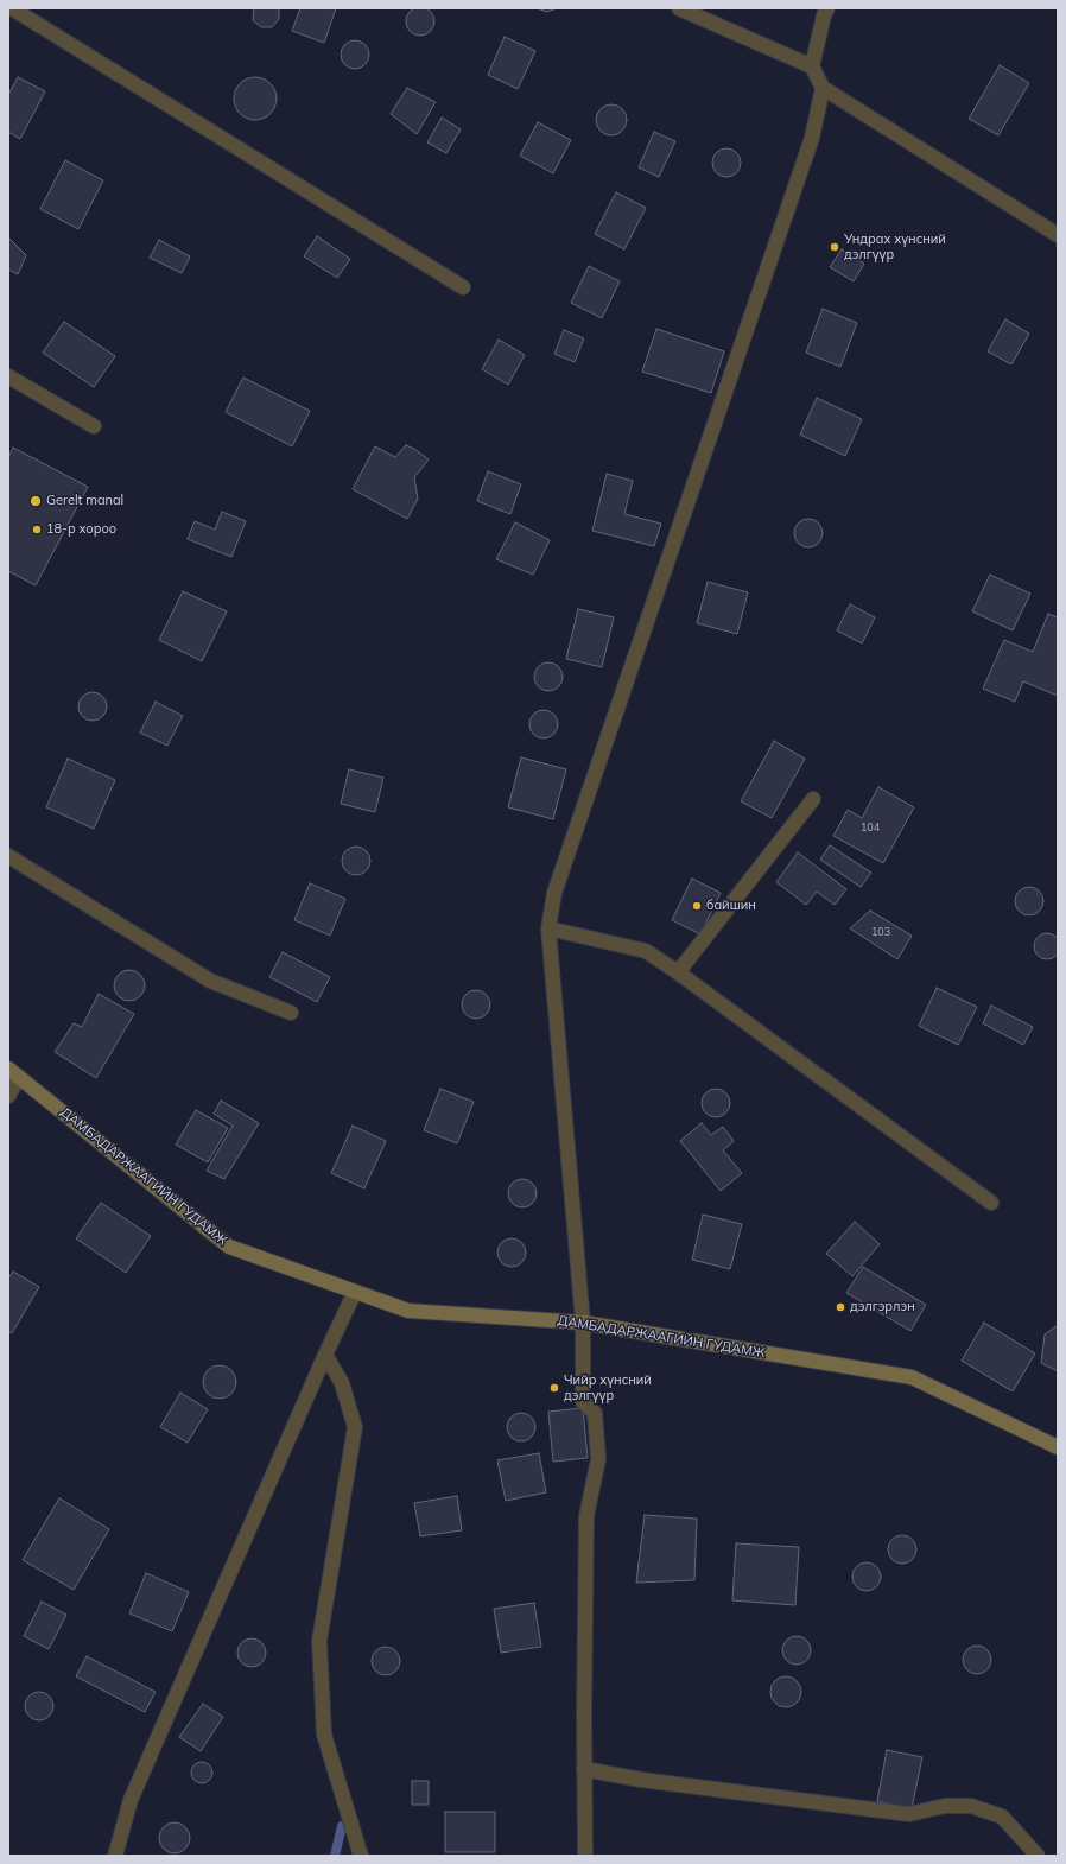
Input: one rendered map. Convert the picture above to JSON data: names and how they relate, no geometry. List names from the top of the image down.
{
  "streets": {
    "main road": ["ДАМБАДАРЖААГИЙН ГУДАМЖ"]
  },
  "places": [
    "Ундрах хүнсний дэлгүүр",
    "Gerelt manal",
    "18-р хороо",
    "байшин",
    "дэлгэрлэн",
    "Чийр хүнсний дэлгүүр"
  ],
  "house_numbers": ["104", "103"]
}
